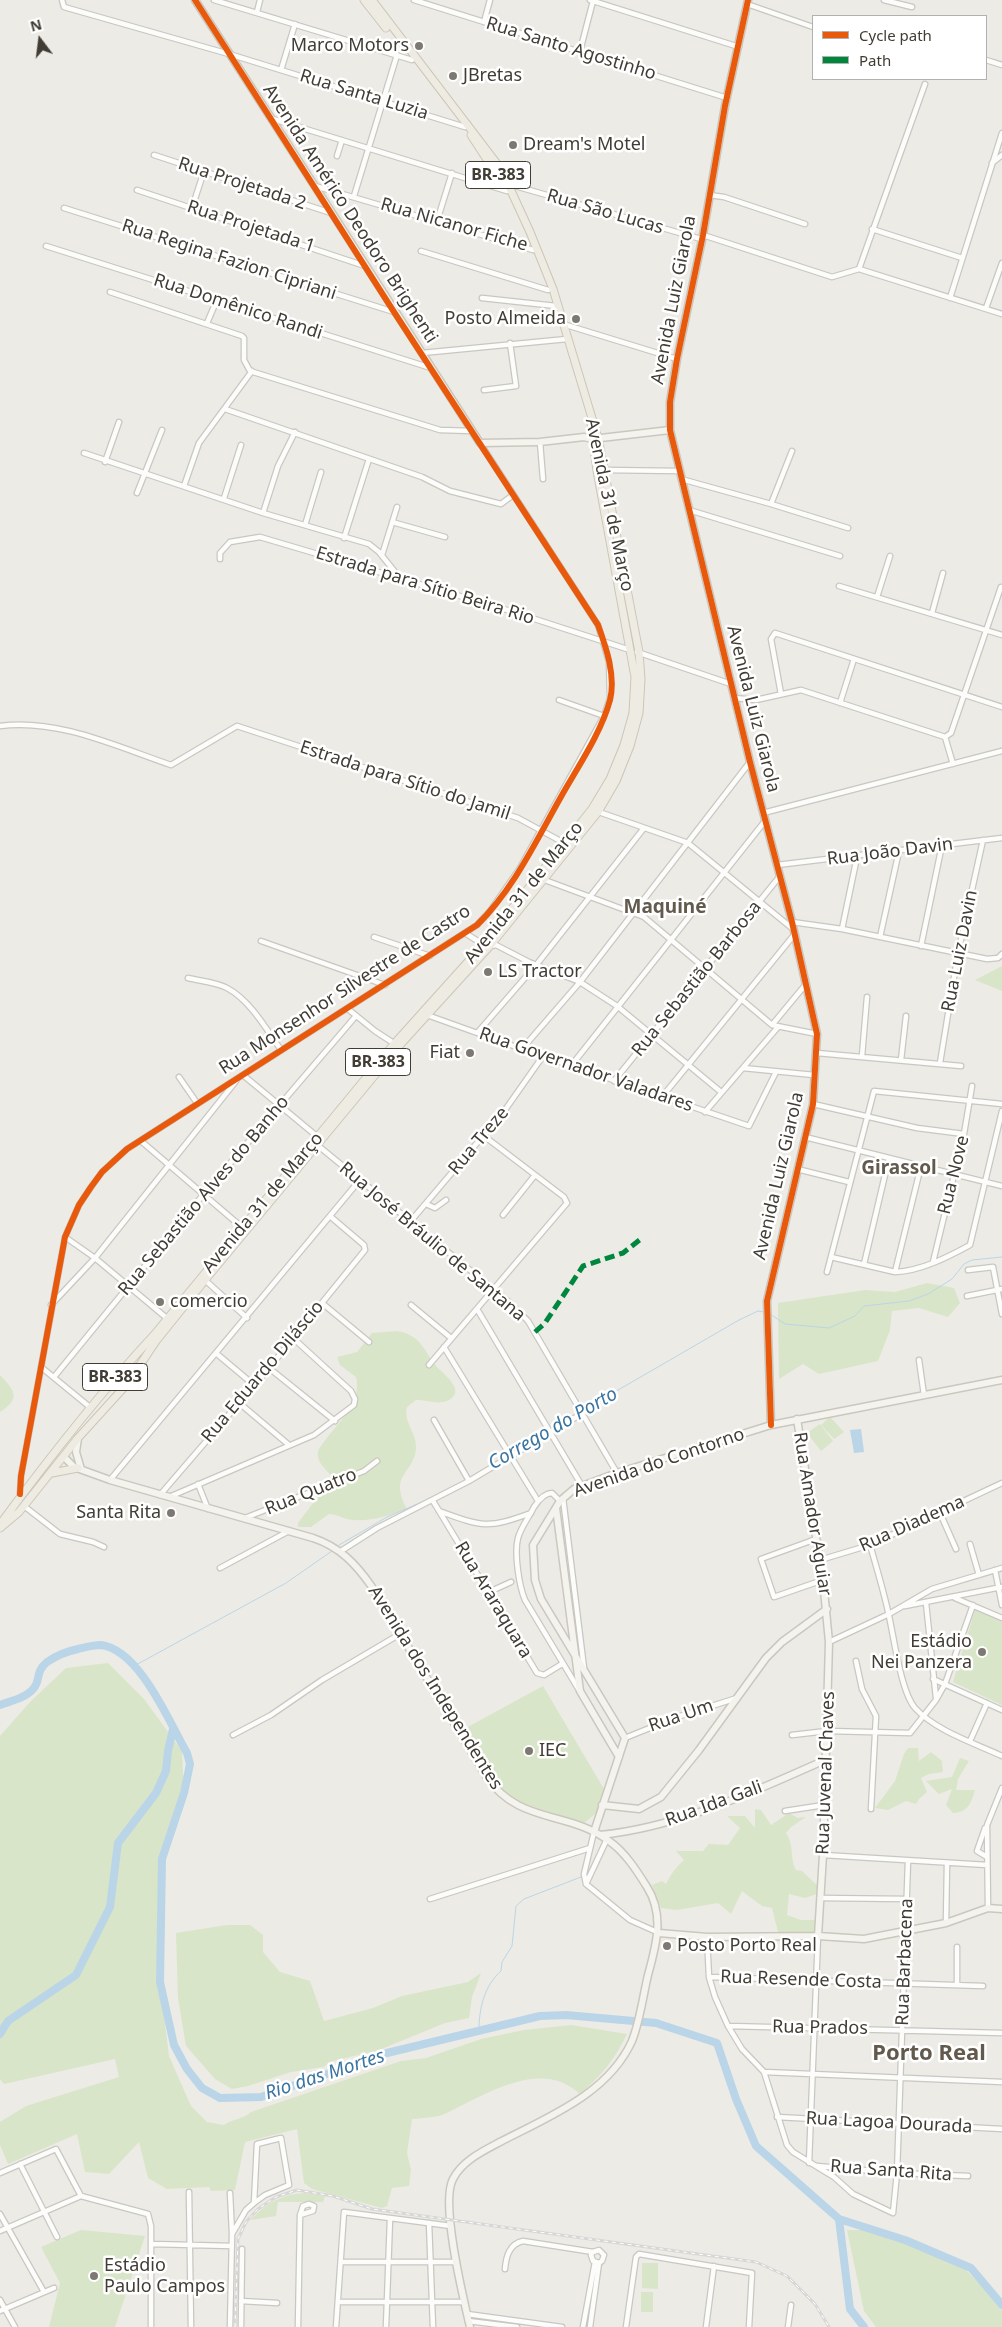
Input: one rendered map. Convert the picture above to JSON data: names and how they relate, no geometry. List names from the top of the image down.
{
  "streets": {
    "main road": ["BR-383", "Avenida 31 de Março"],
    "street": [
      "Rua Santo Agostinho",
      "Rua Santa Luzia",
      "Rua Projetada 2",
      "Rua São Lucas",
      "Avenida Américo Deodoro Brighenti",
      "Rua Nicanor Fiche",
      "Rua Projetada 1",
      "Rua Regina Fazion Cipriani",
      "Avenida Luiz Giarola",
      "Rua Domênico Randi",
      "Estrada para Sítio Beira Rio",
      "Estrada para Sítio do Jamil",
      "Rua João Davin",
      "Rua Luiz Davin",
      "Rua Sebastião Barbosa",
      "Rua Monsenhor Silvestre de Castro",
      "Rua Governador Valadares",
      "Rua Treze",
      "Rua Nove",
      "Rua Sebastião Alves do Banho",
      "Rua José Bráulio de Santana",
      "Rua Eduardo Diláscio",
      "Avenida do Contorno",
      "Rua Quatro",
      "Rua Amador Aguiar",
      "Rua Diadema",
      "Rua Araraquara",
      "Avenida dos Independentes",
      "Rua Um",
      "Rua Juvenal Chaves",
      "Rua Ida Gali",
      "Rua Barbacena",
      "Rua Resende Costa",
      "Rua Prados",
      "Rua Lagoa Dourada",
      "Rua Santa Rita"
    ]
  },
  "crossings": [
    ["Rua Santo Agostinho", "Avenida Luiz Giarola"],
    ["Rua Santa Luzia", "BR-383"],
    ["Rua Santa Luzia", "Avenida Américo Deodoro Brighenti"],
    ["BR-383", "Rua São Lucas"],
    ["BR-383", "Rua Nicanor Fiche"],
    ["BR-383", "Avenida 31 de Março"],
    ["Rua Projetada 2", "Avenida Américo Deodoro Brighenti"],
    ["Rua São Lucas", "Avenida Américo Deodoro Brighenti"],
    ["Rua São Lucas", "Avenida Luiz Giarola"],
    ["Avenida Américo Deodoro Brighenti", "Rua Nicanor Fiche"],
    ["Avenida Américo Deodoro Brighenti", "Rua Projetada 1"],
    ["Avenida Américo Deodoro Brighenti", "Rua Regina Fazion Cipriani"],
    ["Avenida Américo Deodoro Brighenti", "Rua Domênico Randi"],
    ["Avenida Américo Deodoro Brighenti", "Rua Monsenhor Silvestre de Castro"],
    ["Avenida Luiz Giarola", "Estrada para Sítio Beira Rio"],
    ["Avenida Luiz Giarola", "Rua João Davin"],
    ["Avenida Luiz Giarola", "Rua Sebastião Barbosa"],
    ["Avenida Luiz Giarola", "Avenida do Contorno"],
    ["Avenida 31 de Março", "Estrada para Sítio Beira Rio"],
    ["Avenida 31 de Março", "Estrada para Sítio do Jamil"],
    ["Avenida 31 de Março", "Rua Monsenhor Silvestre de Castro"],
    ["Avenida 31 de Março", "Rua Governador Valadares"],
    ["Avenida 31 de Março", "Rua José Bráulio de Santana"],
    ["Estrada para Sítio Beira Rio", "Rua Monsenhor Silvestre de Castro"],
    ["Estrada para Sítio do Jamil", "Rua Monsenhor Silvestre de Castro"],
    ["Rua João Davin", "Rua Luiz Davin"],
    ["Rua Sebastião Barbosa", "Rua Governador Valadares"],
    ["Rua Governador Valadares", "Rua Treze"],
    ["Rua Treze", "Rua José Bráulio de Santana"],
    ["Rua José Bráulio de Santana", "Avenida do Contorno"],
    ["Avenida do Contorno", "Rua Amador Aguiar"],
    ["Avenida do Contorno", "Rua Um"],
    ["Rua Amador Aguiar", "Rua Diadema"],
    ["Rua Amador Aguiar", "Rua Juvenal Chaves"],
    ["Avenida dos Independentes", "Rua Ida Gali"],
    ["Rua Juvenal Chaves", "Rua Ida Gali"],
    ["Rua Barbacena", "Rua Resende Costa"],
    ["Rua Barbacena", "Rua Prados"],
    ["Rua Barbacena", "Rua Lagoa Dourada"],
    ["Rua Barbacena", "Rua Santa Rita"]
  ],
  "districts": ["Maquiné", "Girassol", "Porto Real"],
  "water": ["Corrego do Porto", "Rio das Mortes"],
  "places": [
    "Marco Motors",
    "JBretas",
    "Dream's Motel",
    "Posto Almeida",
    "LS Tractor",
    "Fiat",
    "comercio",
    "Santa Rita",
    "Estádio Nei Panzera",
    "IEC",
    "Posto Porto Real",
    "Estádio Paulo Campos"
  ],
  "legend": ["Cycle path", "Path"],
  "north": "top"
}
